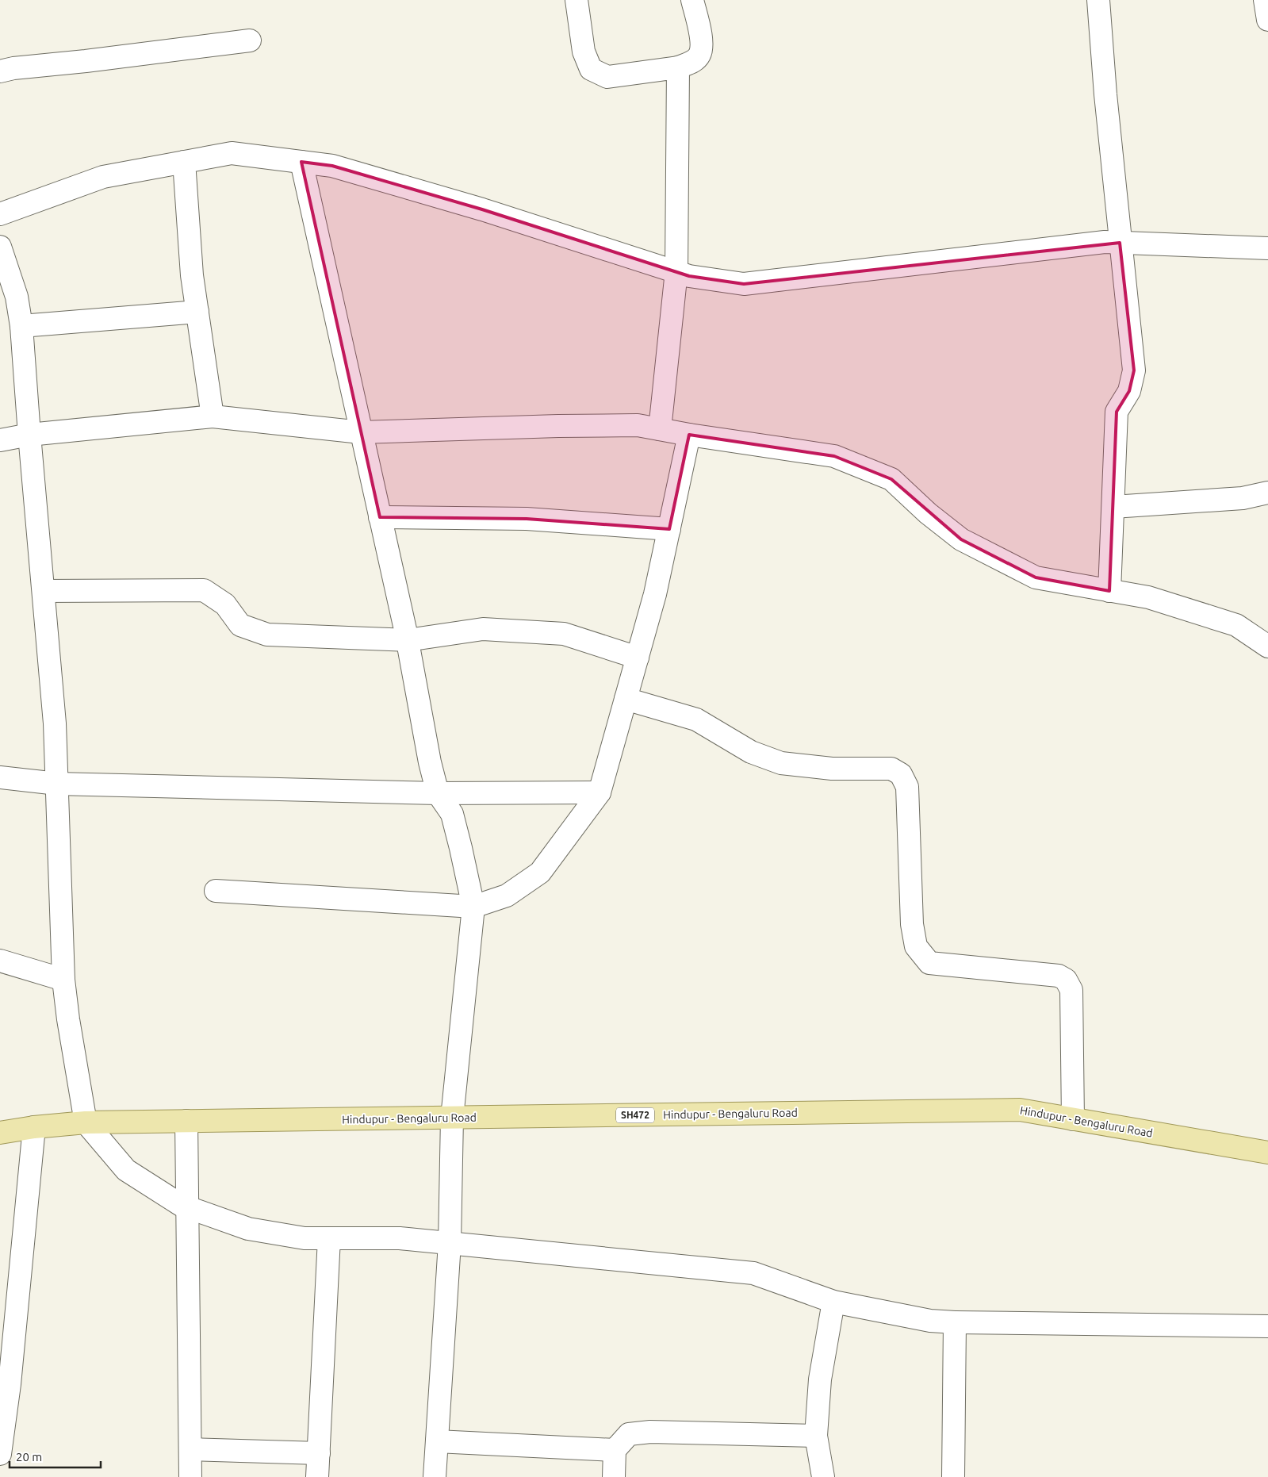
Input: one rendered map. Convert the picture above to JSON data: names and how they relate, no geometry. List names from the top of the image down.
{
  "streets": {
    "main road": ["Hindupur - Bengaluru Road", "SH472"]
  },
  "scale_bar": "20 m"
}
